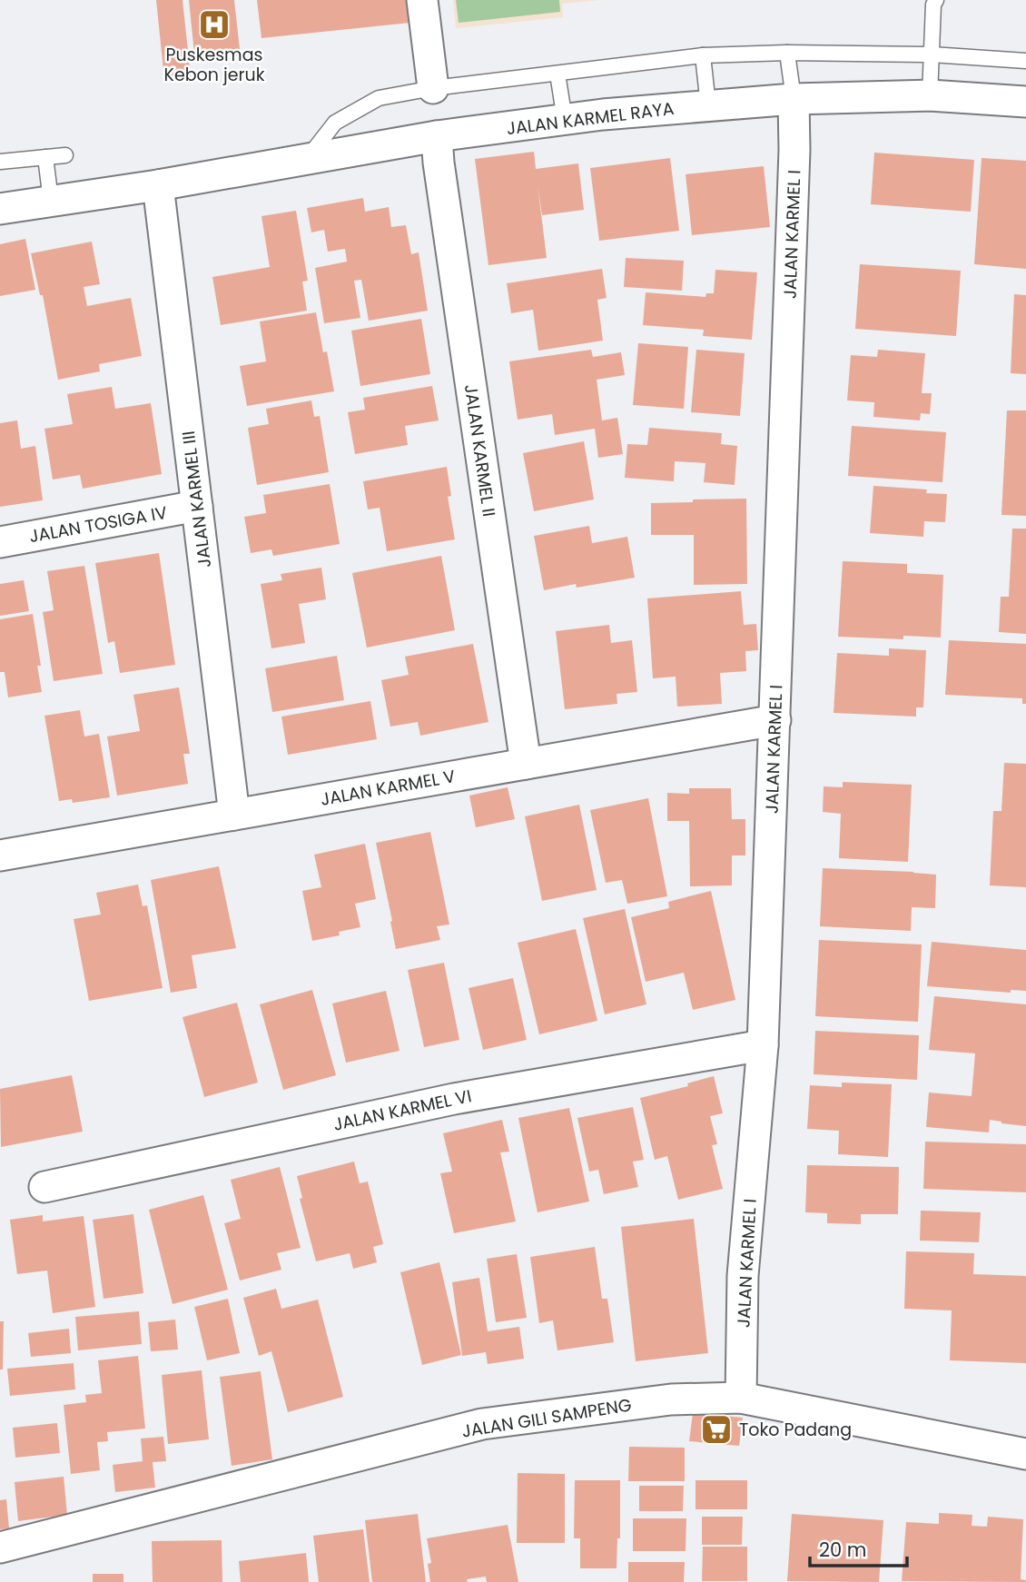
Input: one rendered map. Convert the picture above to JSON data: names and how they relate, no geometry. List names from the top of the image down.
{
  "streets": {
    "street": [
      "JALAN KARMEL RAYA",
      "JALAN KARMEL I",
      "JALAN KARMEL II",
      "JALAN KARMEL III",
      "JALAN TOSIGA IV",
      "JALAN KARMEL V",
      "JALAN KARMEL VI",
      "JALAN GILI SAMPENG"
    ]
  },
  "crossings": [
    ["JALAN KARMEL RAYA", "JALAN KARMEL I"],
    ["JALAN KARMEL RAYA", "JALAN KARMEL II"],
    ["JALAN KARMEL RAYA", "JALAN KARMEL III"],
    ["JALAN KARMEL I", "JALAN KARMEL V"],
    ["JALAN KARMEL I", "JALAN KARMEL VI"],
    ["JALAN KARMEL I", "JALAN GILI SAMPENG"],
    ["JALAN KARMEL II", "JALAN KARMEL V"],
    ["JALAN KARMEL III", "JALAN TOSIGA IV"],
    ["JALAN KARMEL III", "JALAN KARMEL V"]
  ],
  "places": {
    "hospital": ["Puskesmas Kebon jeruk"],
    "supermarket": ["Toko Padang"]
  },
  "scale_bar": "20 m"
}
